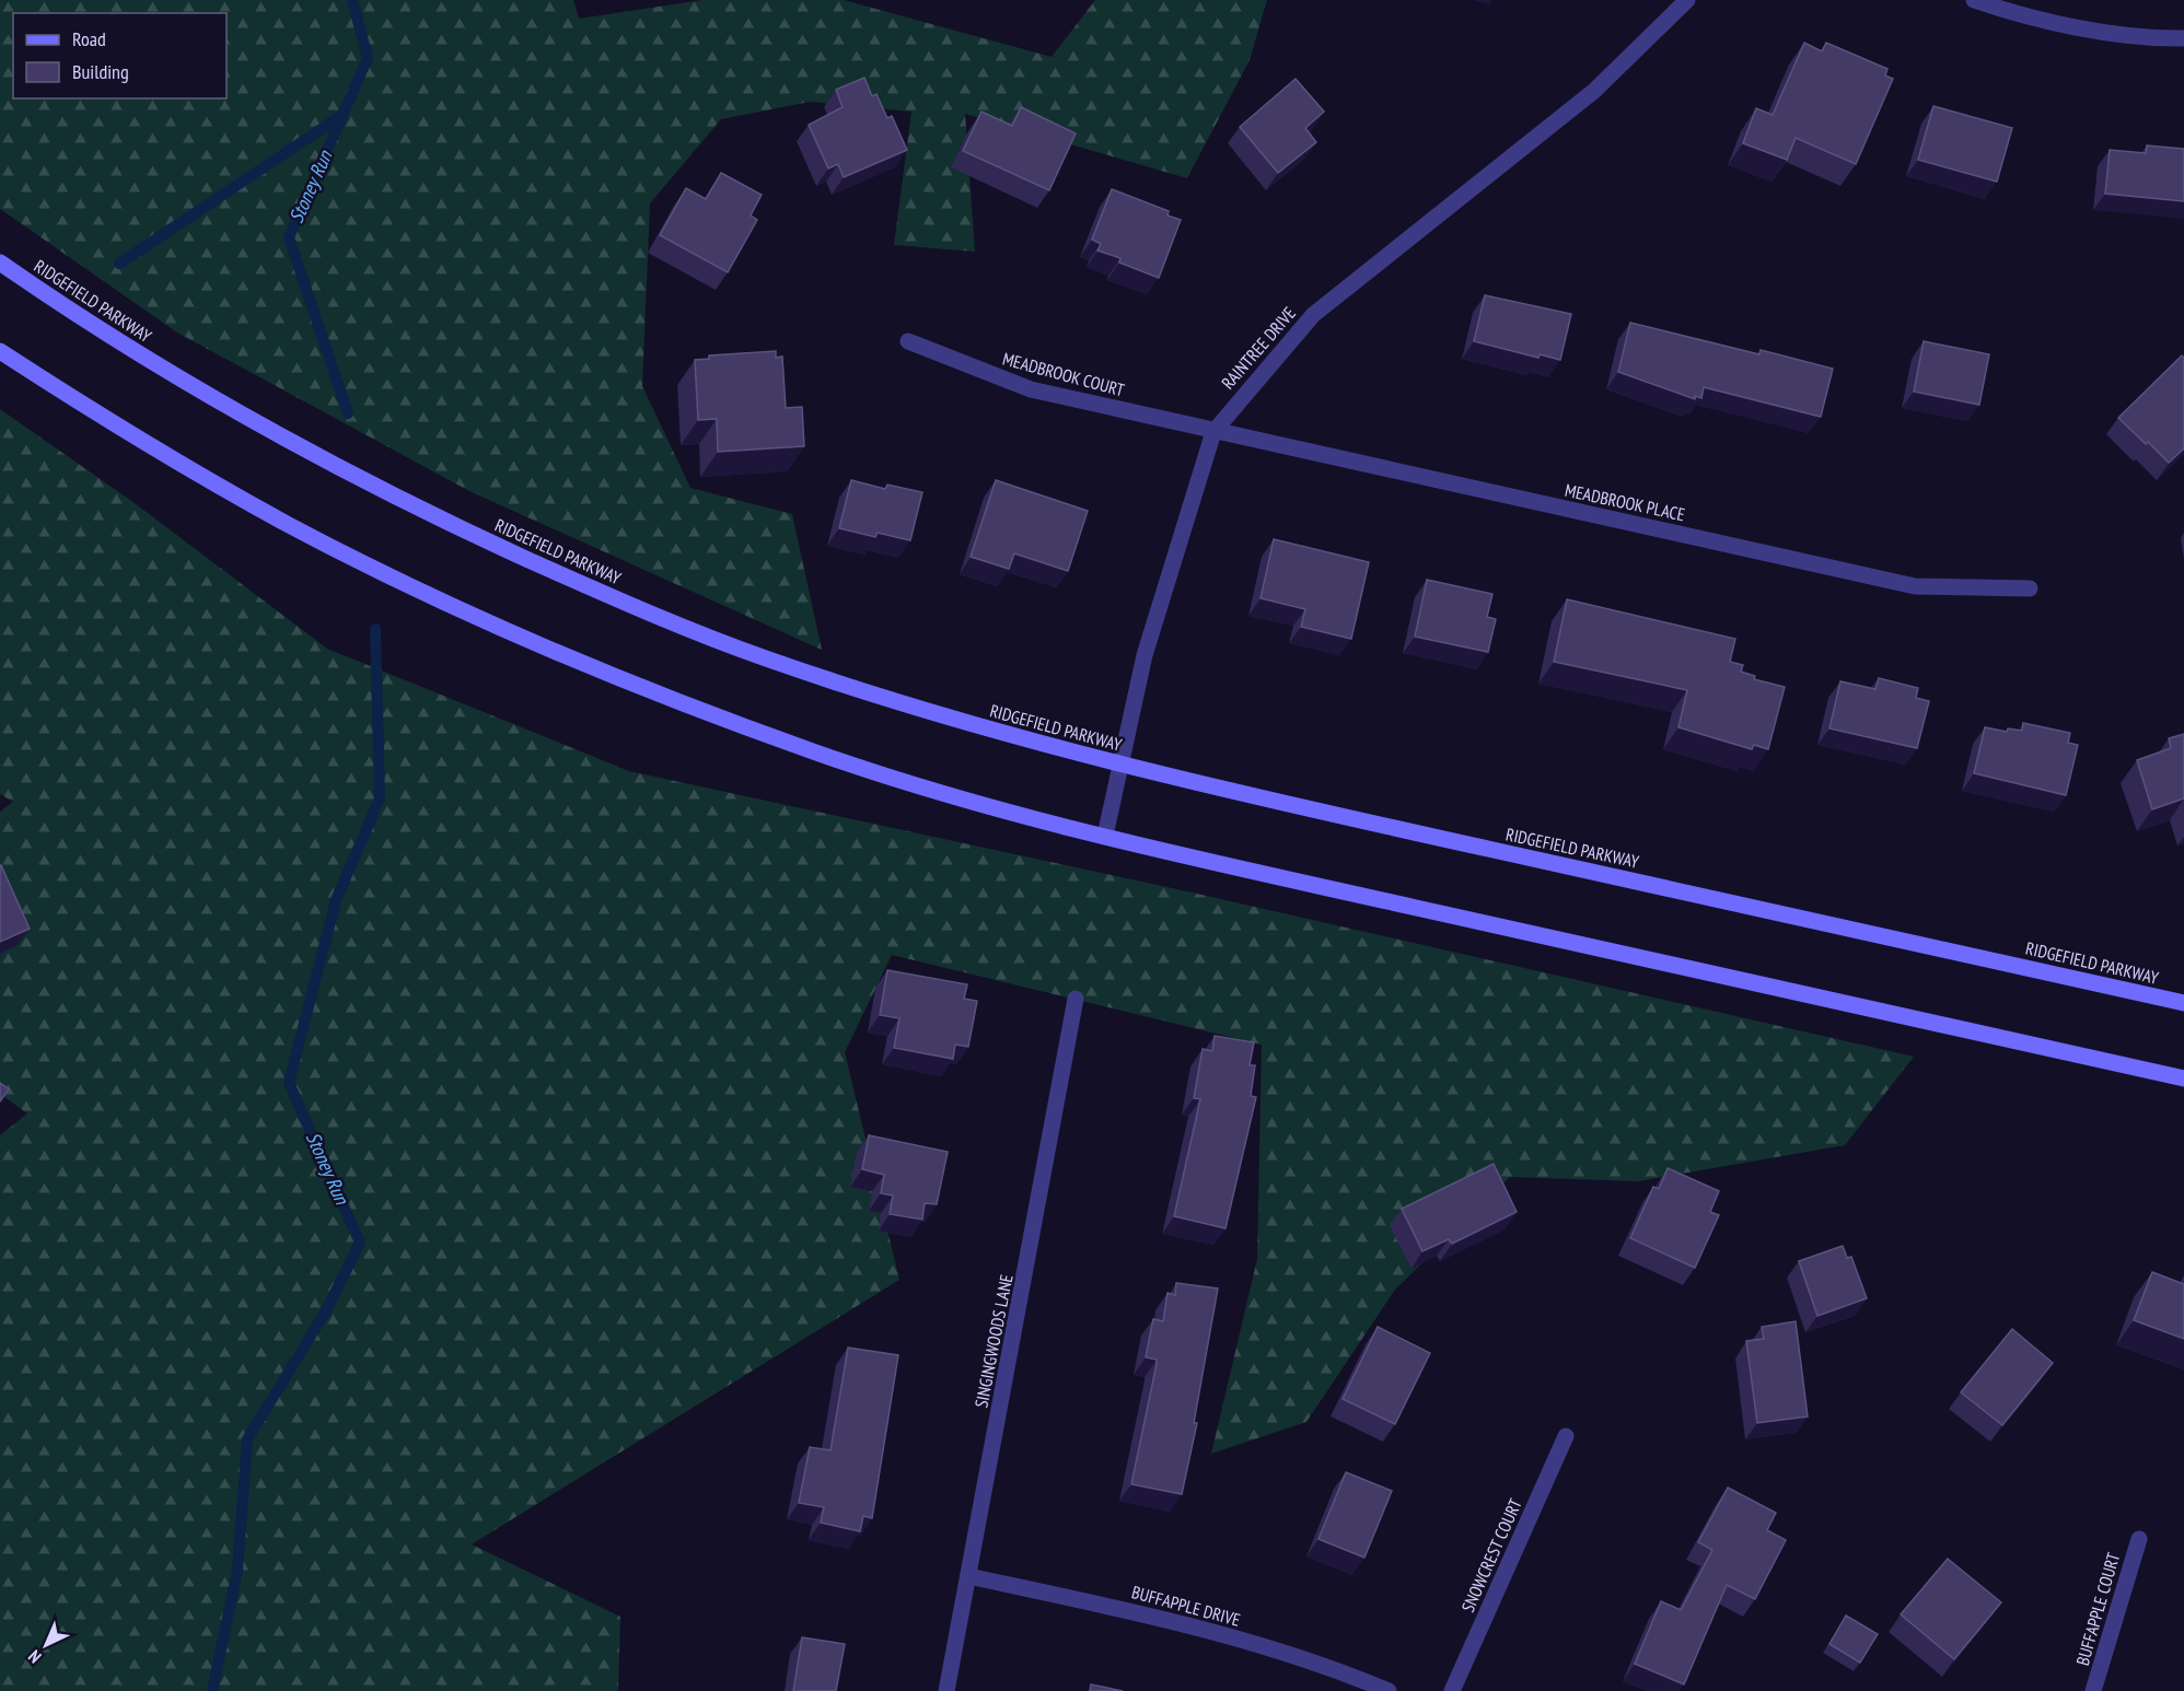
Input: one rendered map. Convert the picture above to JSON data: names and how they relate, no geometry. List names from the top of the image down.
{
  "streets": {
    "main road": ["RIDGEFIELD PARKWAY"],
    "street": [
      "RAINTREE DRIVE",
      "MEADBROOK COURT",
      "MEADBROOK PLACE",
      "SINGINGWOODS LANE",
      "SNOWCREST COURT",
      "BUFFAPPLE DRIVE",
      "BUFFAPPLE COURT"
    ]
  },
  "crossings": [
    ["RIDGEFIELD PARKWAY", "RAINTREE DRIVE"],
    ["RAINTREE DRIVE", "MEADBROOK COURT"],
    ["RAINTREE DRIVE", "MEADBROOK PLACE"],
    ["MEADBROOK COURT", "MEADBROOK PLACE"],
    ["SINGINGWOODS LANE", "BUFFAPPLE DRIVE"]
  ],
  "water": ["Stoney Run"],
  "legend": ["Road", "Building"],
  "north": "bottom left"
}
